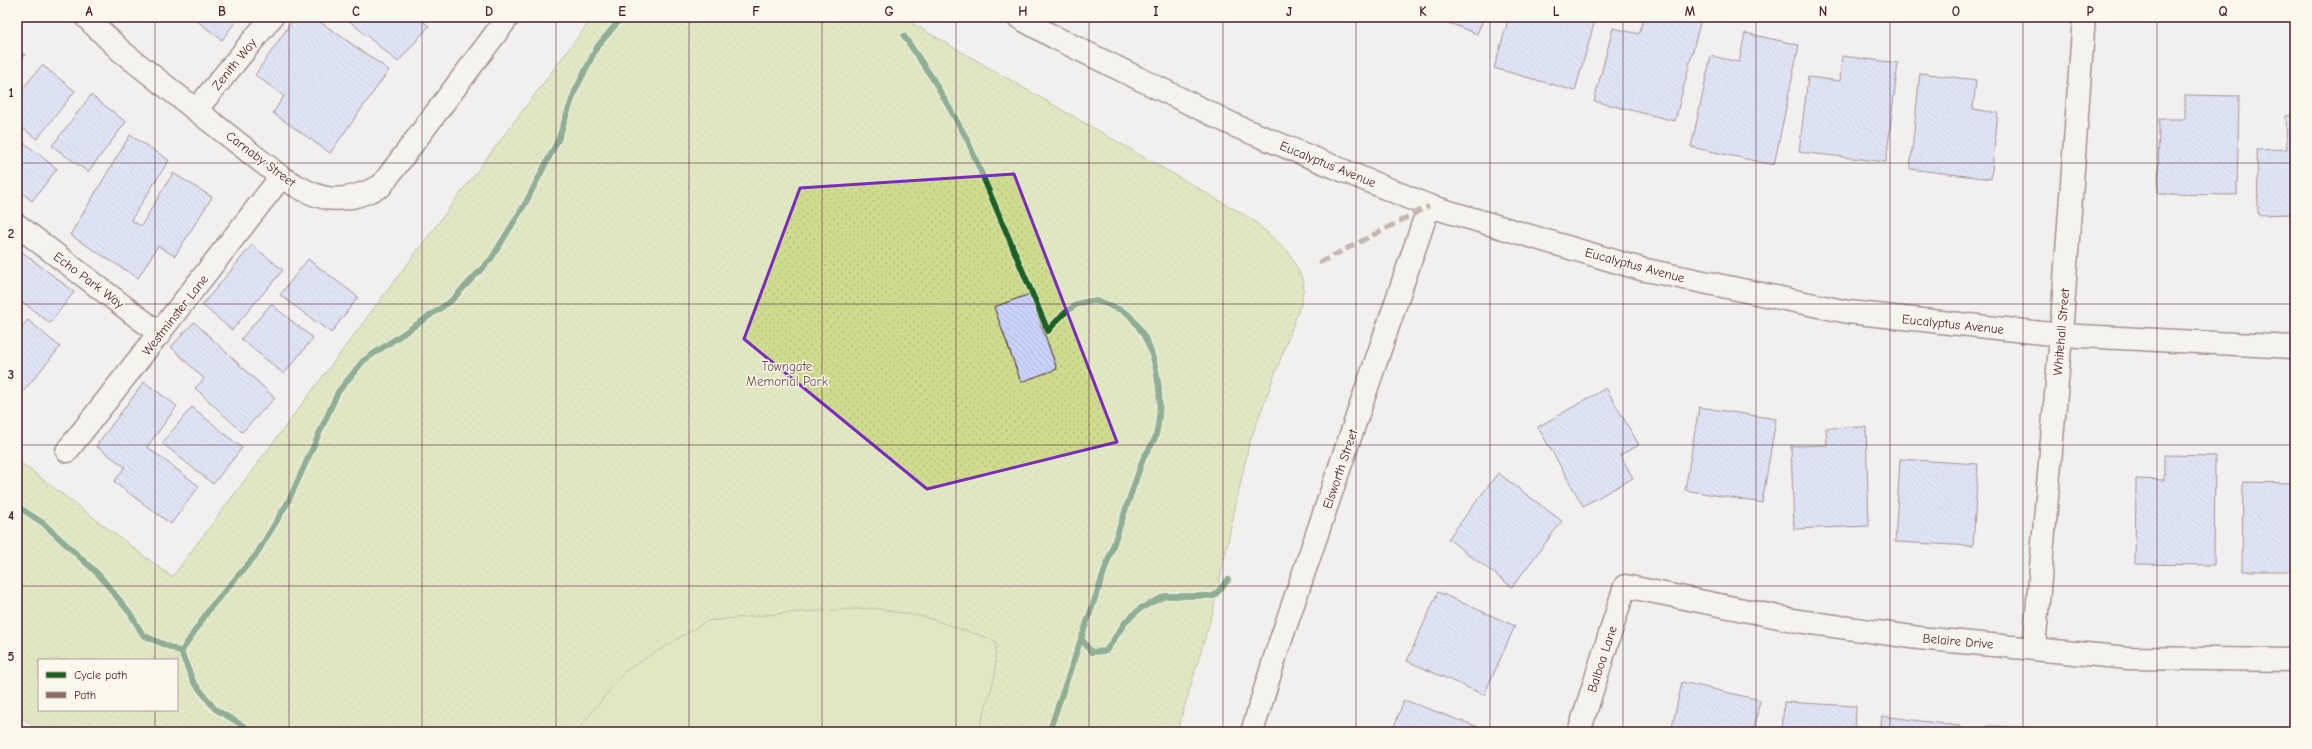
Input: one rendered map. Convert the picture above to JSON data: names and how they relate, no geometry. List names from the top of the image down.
{
  "streets": {
    "street": [
      "Zenith Way",
      "Carnaby Street",
      "Eucalyptus Avenue",
      "Echo Park Way",
      "Westminster Lane",
      "Whitehall Street",
      "Elsworth Street",
      "Belaire Drive",
      "Balboa Lane"
    ]
  },
  "crossings": [
    ["Zenith Way", "Carnaby Street"],
    ["Carnaby Street", "Westminster Lane"],
    ["Eucalyptus Avenue", "Whitehall Street"],
    ["Eucalyptus Avenue", "Elsworth Street"],
    ["Echo Park Way", "Westminster Lane"],
    ["Whitehall Street", "Belaire Drive"],
    ["Belaire Drive", "Balboa Lane"]
  ],
  "parks": ["Towngate Memorial Park"],
  "legend": ["Cycle path", "Path"],
  "grid": {
    "columns": [
      "A",
      "B",
      "C",
      "D",
      "E",
      "F",
      "G",
      "H",
      "I",
      "J",
      "K",
      "L",
      "M",
      "N",
      "O",
      "P",
      "Q"
    ],
    "rows": [
      "1",
      "2",
      "3",
      "4",
      "5"
    ]
  }
}
